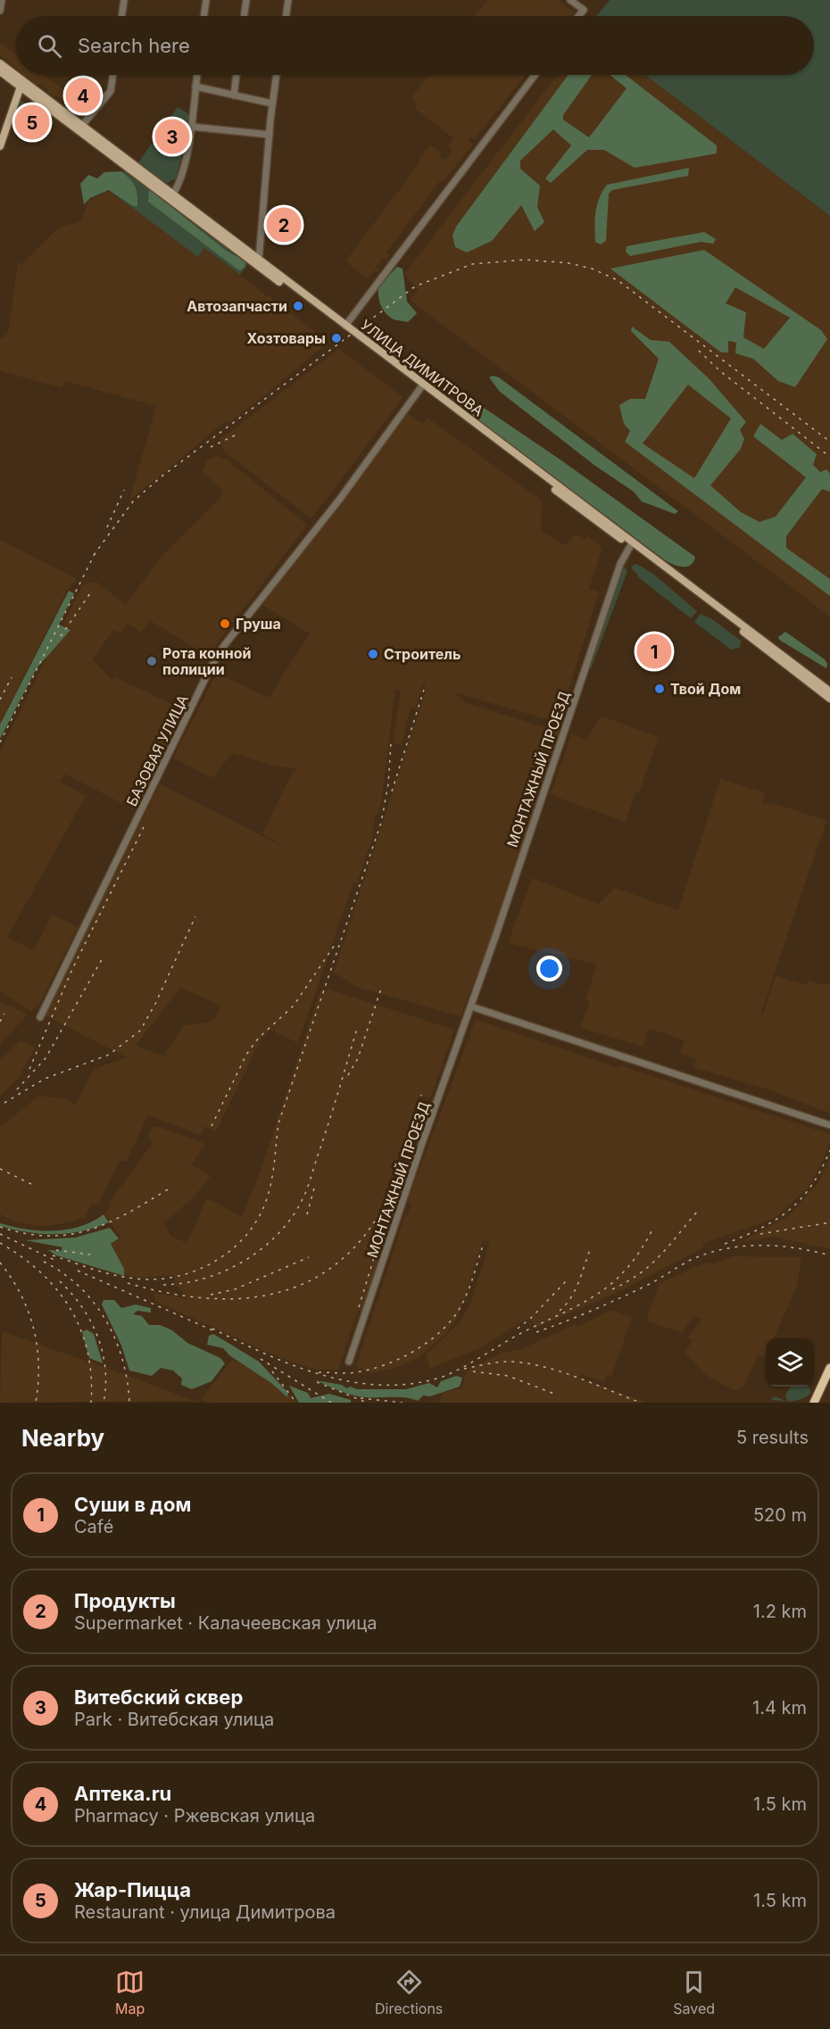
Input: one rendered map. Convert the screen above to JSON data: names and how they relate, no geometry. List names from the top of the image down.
{
  "streets": {
    "main road": ["УЛИЦА ДИМИТРОВА"],
    "street": ["БАЗОВАЯ УЛИЦА", "МОНТАЖНЫЙ ПРОЕЗД"]
  },
  "crossings": [
    ["УЛИЦА ДИМИТРОВА", "БАЗОВАЯ УЛИЦА"],
    ["УЛИЦА ДИМИТРОВА", "МОНТАЖНЫЙ ПРОЕЗД"]
  ],
  "places": [
    "Автозапчасти",
    "Хозтовары",
    "Груша",
    "Строитель",
    "Рота конной полиции",
    "Твой Дом"
  ],
  "page": {
    "search": "Search here",
    "pins": [
      "4",
      "5",
      "3",
      "2",
      "1"
    ],
    "heading": ["Nearby", "5 results"],
    "list": [
      {
        "mark": "1",
        "name": "Суши в дом",
        "note": "Café",
        "value": "520 m"
      },
      {
        "mark": "2",
        "name": "Продукты",
        "note": "Supermarket · Калачеевская улица",
        "value": "1.2 km"
      },
      {
        "mark": "3",
        "name": "Витебский сквер",
        "note": "Park · Витебская улица",
        "value": "1.4 km"
      },
      {
        "mark": "4",
        "name": "Аптека.ru",
        "note": "Pharmacy · Ржевская улица",
        "value": "1.5 km"
      },
      {
        "mark": "5",
        "name": "Жар-Пицца",
        "note": "Restaurant · улица Димитрова",
        "value": "1.5 km"
      }
    ],
    "nav": ["Map", "Directions", "Saved"]
  }
}
